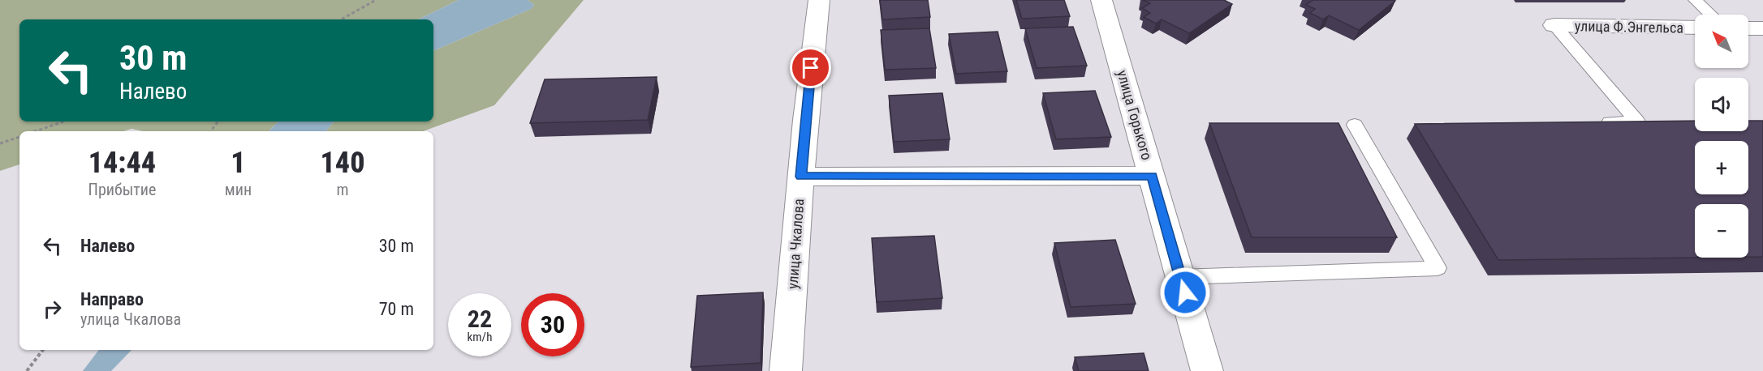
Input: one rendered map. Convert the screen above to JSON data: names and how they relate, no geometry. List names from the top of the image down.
{
  "streets": {
    "street": ["улица Ф.Энгельса", "улица Горького", "улица Чкалова"]
  },
  "north": "top left",
  "page": {
    "map_buttons": ["+", "−"],
    "turn": ["30 m", "Налево"],
    "eta": [
      "14:44",
      "Прибытие",
      "1",
      "мин",
      "140",
      "m"
    ],
    "list": [
      {
        "name": "Налево",
        "value": "30 m"
      },
      {
        "name": "Направо",
        "note": "улица Чкалова",
        "value": "70 m"
      }
    ],
    "speed": "22 km/h",
    "limit": "30"
  }
}
